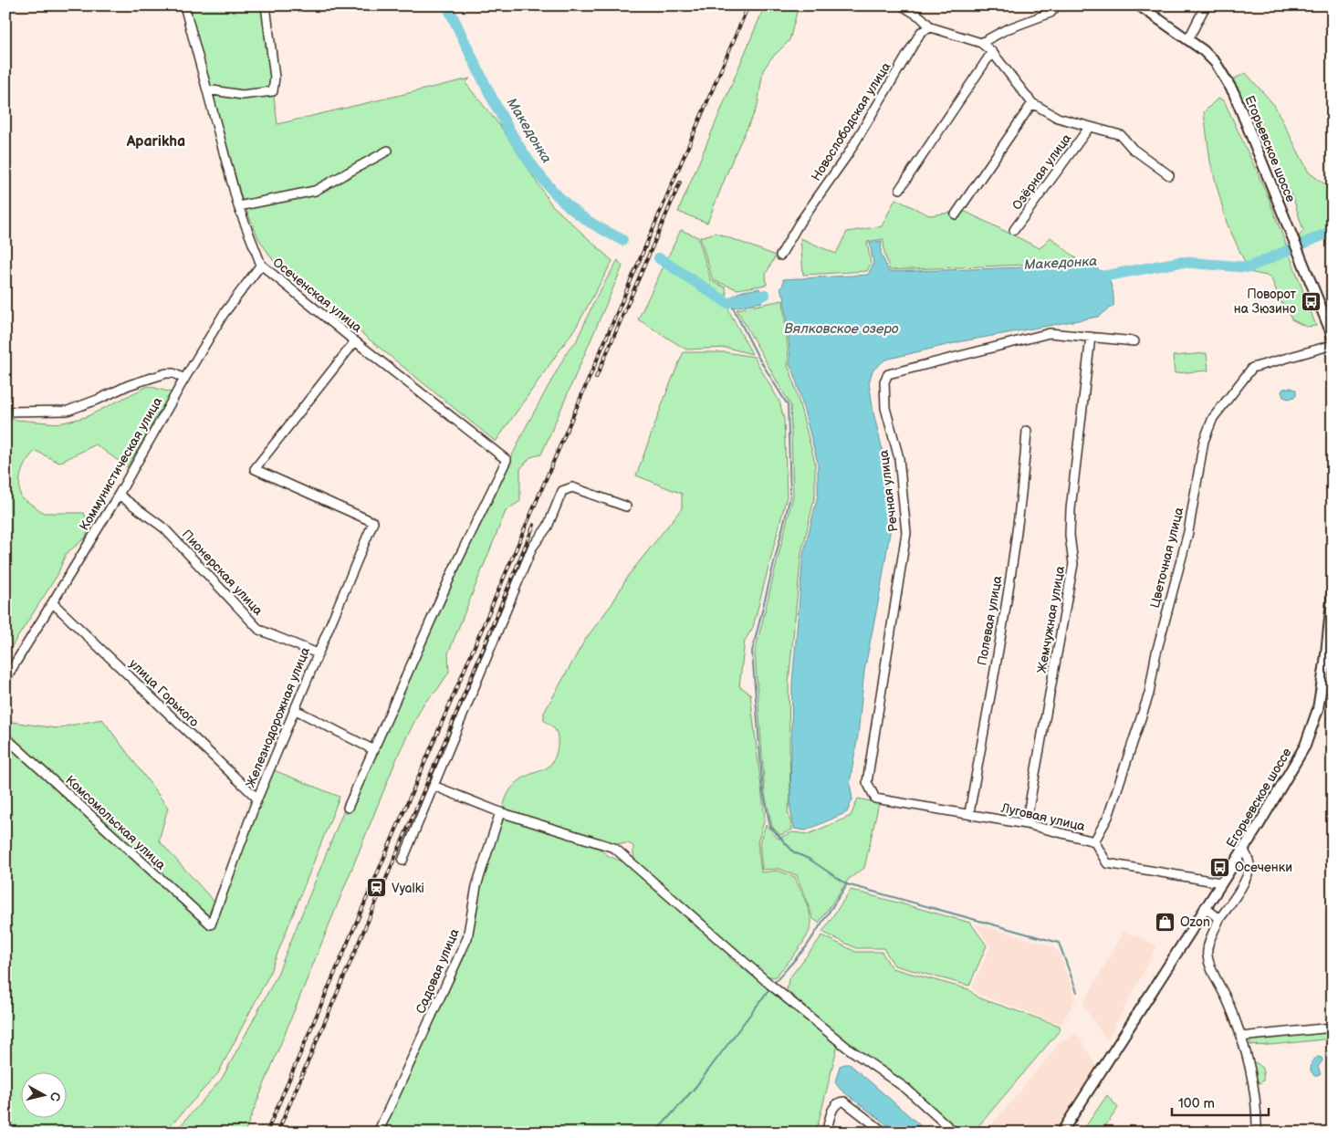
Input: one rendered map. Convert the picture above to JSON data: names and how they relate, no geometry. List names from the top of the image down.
{
  "streets": {
    "main road": ["Егорьевское шоссе"],
    "street": [
      "Новослободская улица",
      "Озёрная улица",
      "Осеченская улица",
      "Коммунистическая улица",
      "Речная улица",
      "Цветочная улица",
      "Пионерская улица",
      "Жемчужная улица",
      "Полевая улица",
      "улица Горького",
      "Железнодорожная улица",
      "Луговая улица",
      "Комсомольская улица",
      "Садовая улица"
    ]
  },
  "crossings": [
    ["Егорьевское шоссе", "Луговая улица"],
    ["Осеченская улица", "Коммунистическая улица"],
    ["Осеченская улица", "Железнодорожная улица"],
    ["Коммунистическая улица", "Пионерская улица"],
    ["Коммунистическая улица", "улица Горького"],
    ["Речная улица", "Жемчужная улица"],
    ["Речная улица", "Луговая улица"],
    ["Цветочная улица", "Луговая улица"],
    ["Пионерская улица", "Железнодорожная улица"],
    ["Жемчужная улица", "Луговая улица"],
    ["Полевая улица", "Луговая улица"],
    ["улица Горького", "Железнодорожная улица"],
    ["Железнодорожная улица", "Комсомольская улица"]
  ],
  "districts": ["Aparikha"],
  "water": ["Македонка", "Вялковское озеро"],
  "places": {
    "bus stop": ["Поворот на Зюзино", "Осеченки"],
    "station": ["Vyalki"],
    "shop": ["Ozon"]
  },
  "scale_bar": "100 m",
  "north": "right"
}
